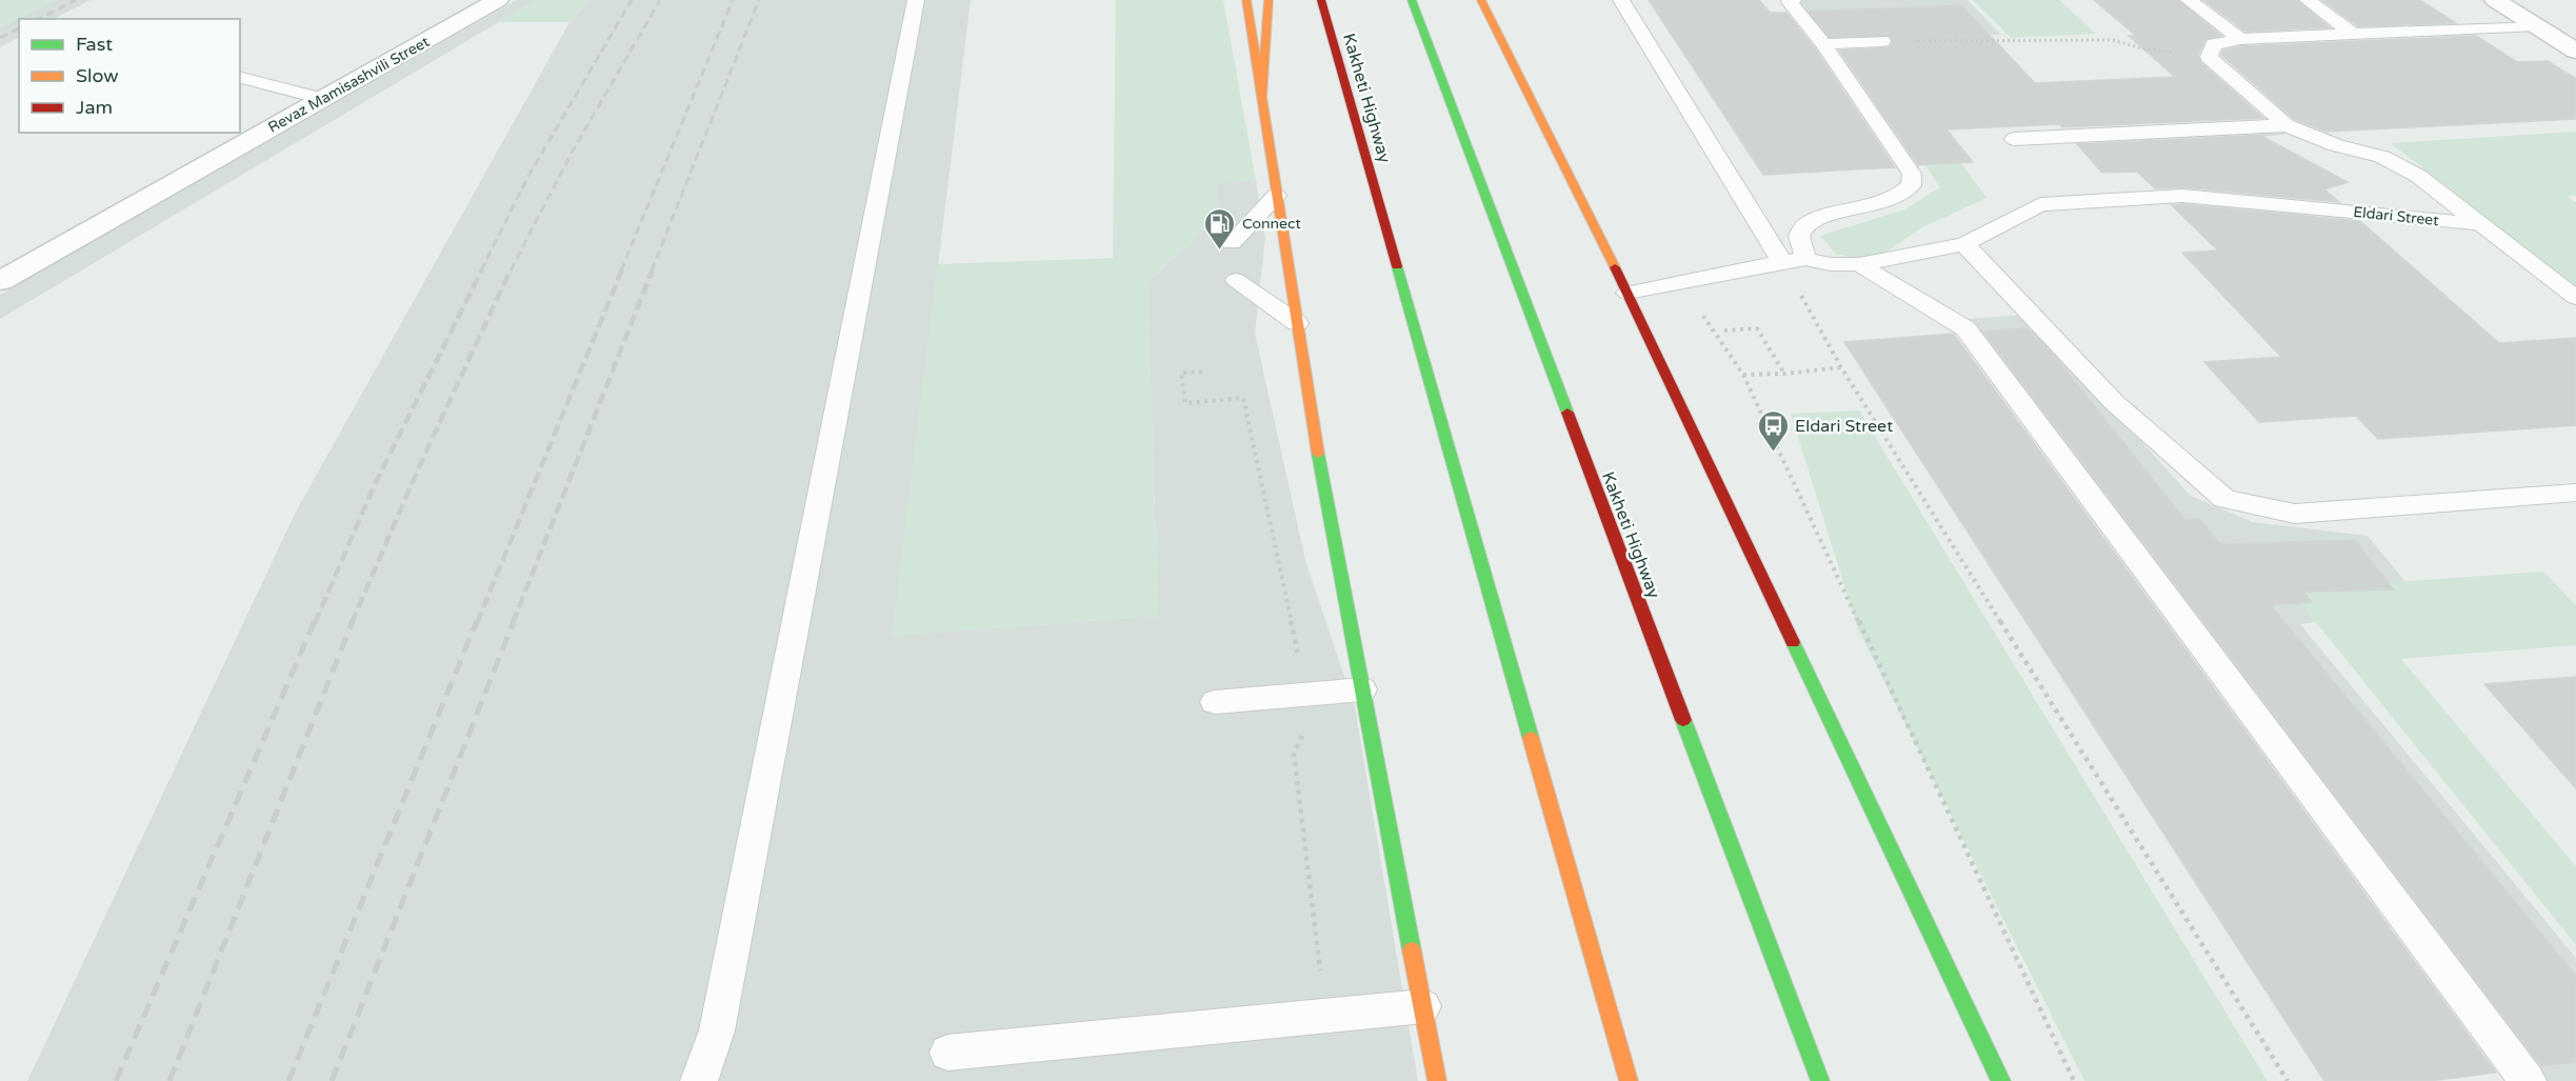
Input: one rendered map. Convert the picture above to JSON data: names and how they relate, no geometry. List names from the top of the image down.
{
  "streets": {
    "main road": ["Kakheti Highway"],
    "street": ["Revaz Mamisashvili Street"],
    "lane": ["Eldari Street"]
  },
  "places": {
    "fuel station": ["Connect"],
    "bus stop": ["Eldari Street"]
  },
  "legend": ["Fast", "Slow", "Jam"]
}
